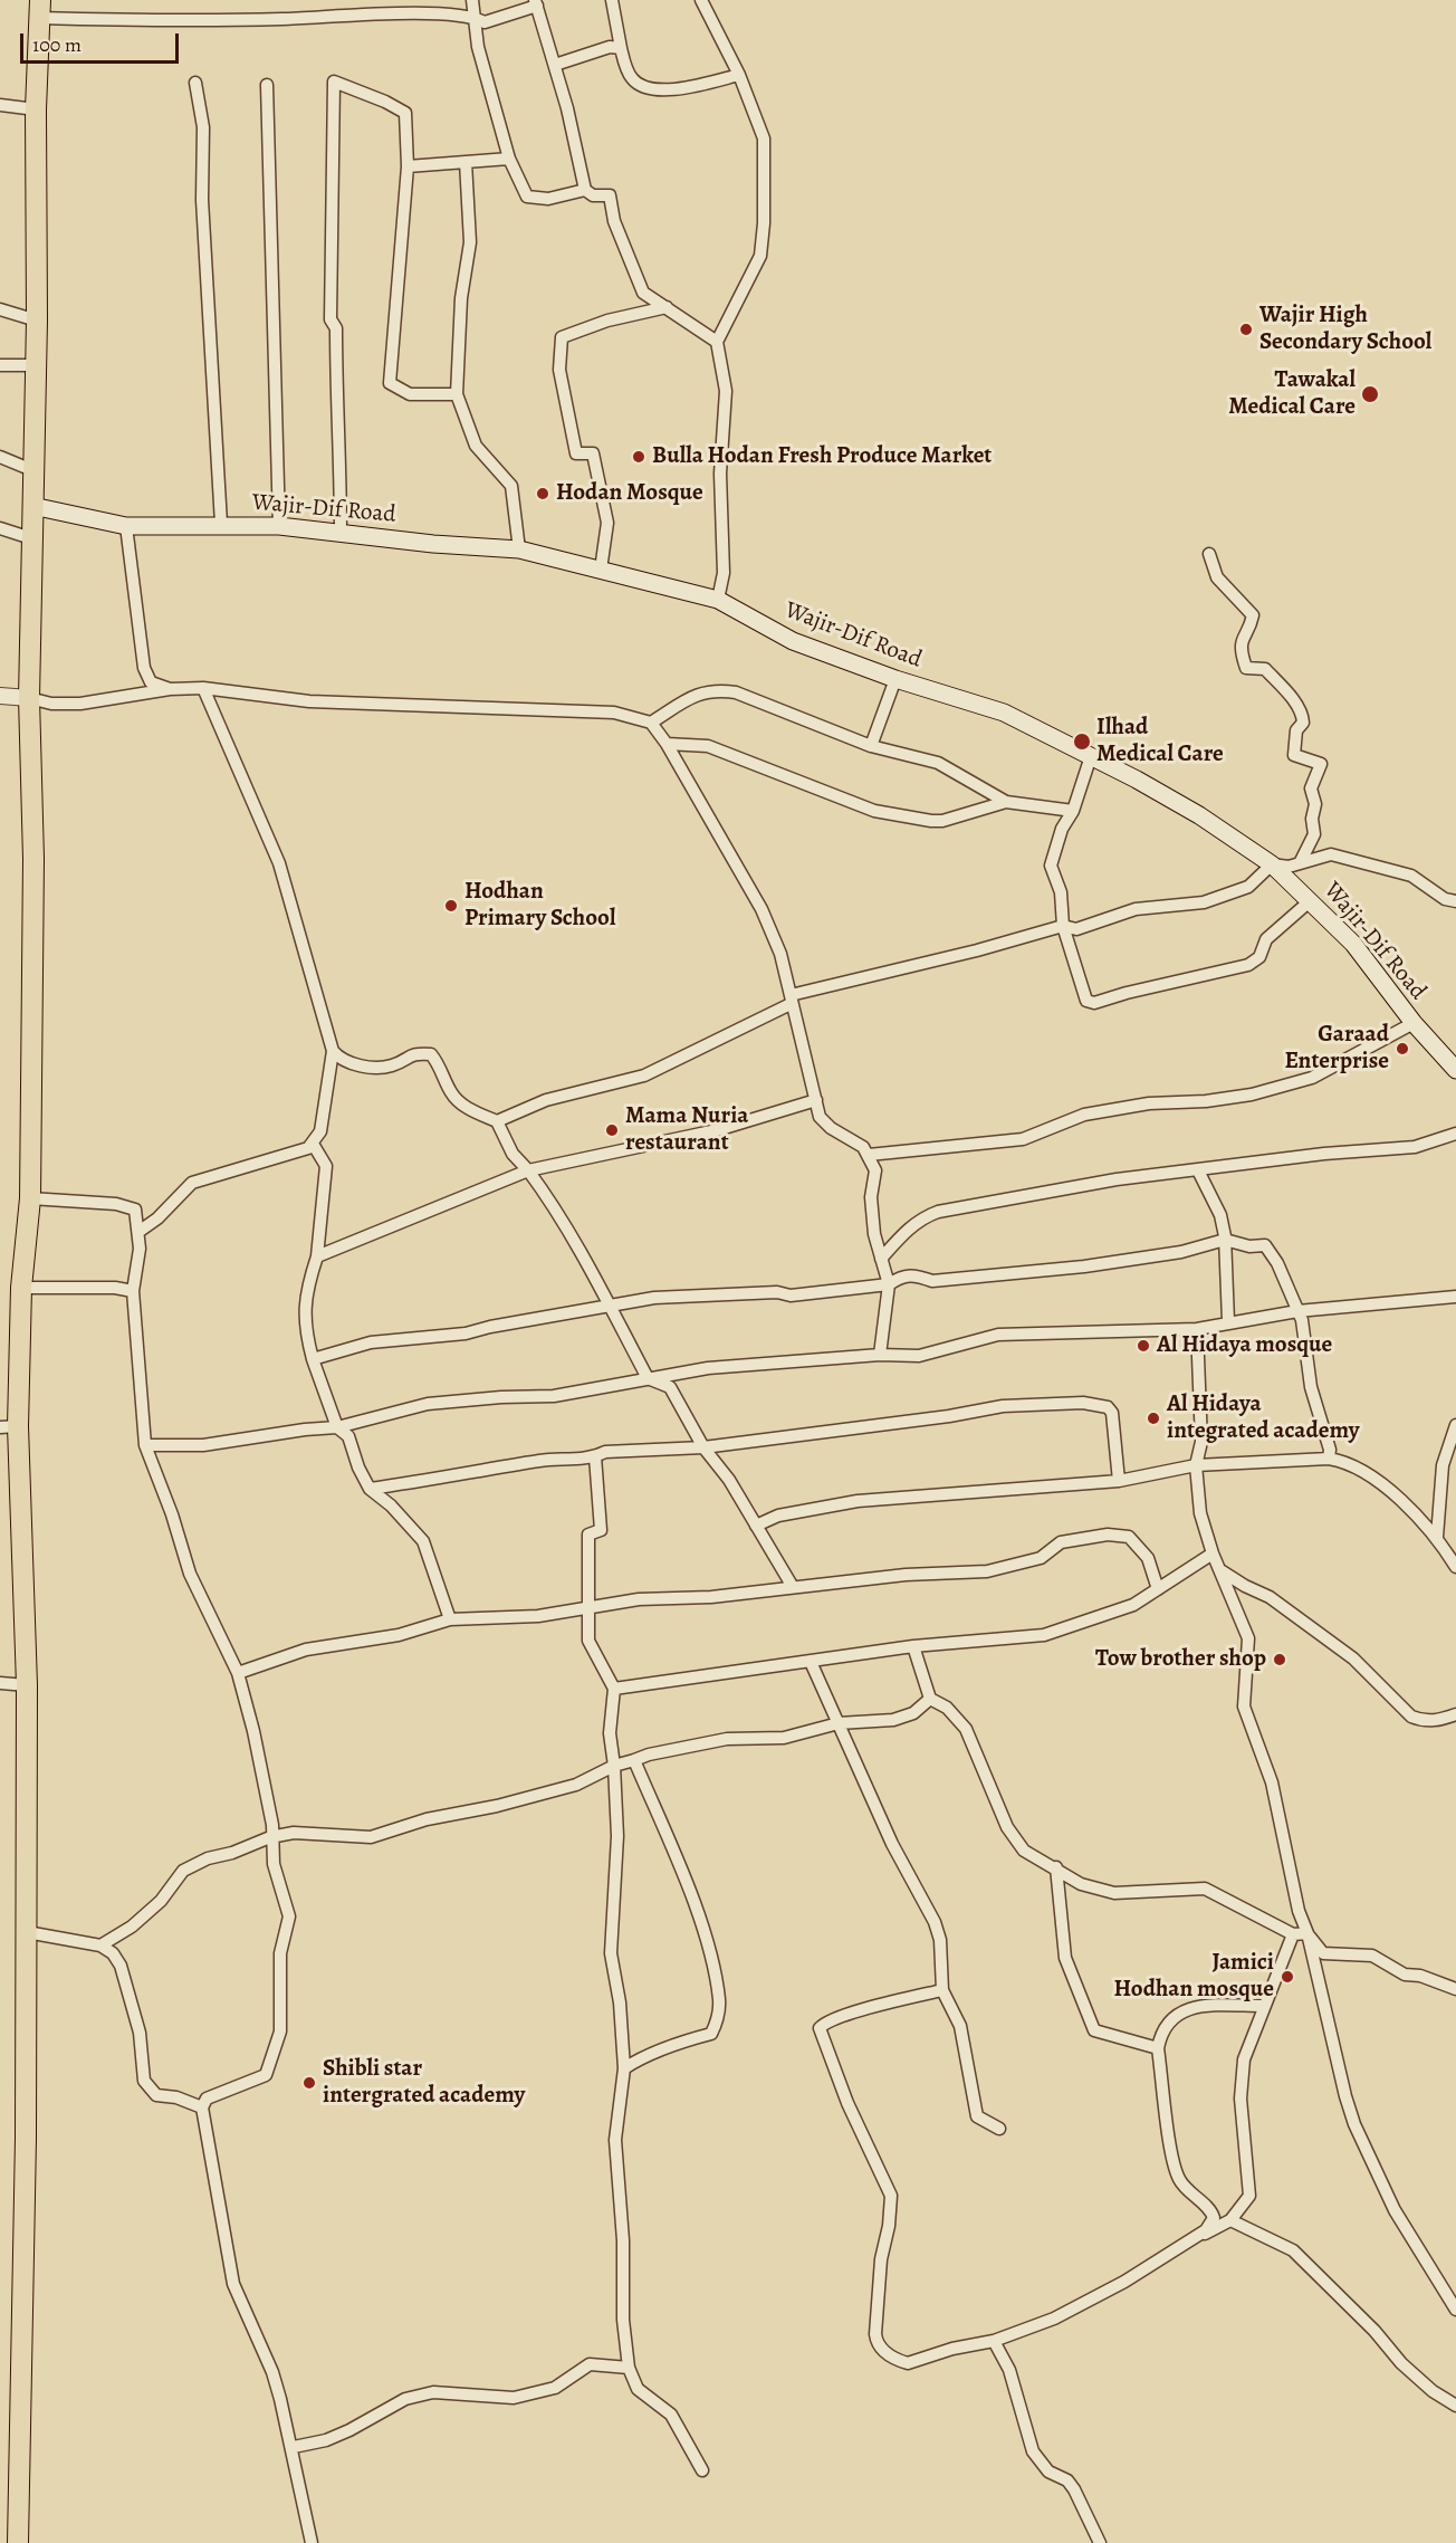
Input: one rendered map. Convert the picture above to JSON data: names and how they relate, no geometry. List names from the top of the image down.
{
  "streets": {
    "main road": ["Wajir-Dif Road"]
  },
  "places": [
    "Wajir High Secondary School",
    "Tawakal Medical Care",
    "Bulla Hodan Fresh Produce Market",
    "Hodan Mosque",
    "Ilhad Medical Care",
    "Hodhan Primary School",
    "Garaad Enterprise",
    "Mama Nuria restaurant",
    "Al Hidaya mosque",
    "Al Hidaya integrated academy",
    "Tow brother shop",
    "Jamici Hodhan mosque",
    "Shibli star intergrated academy"
  ],
  "scale_bar": "100 m"
}
